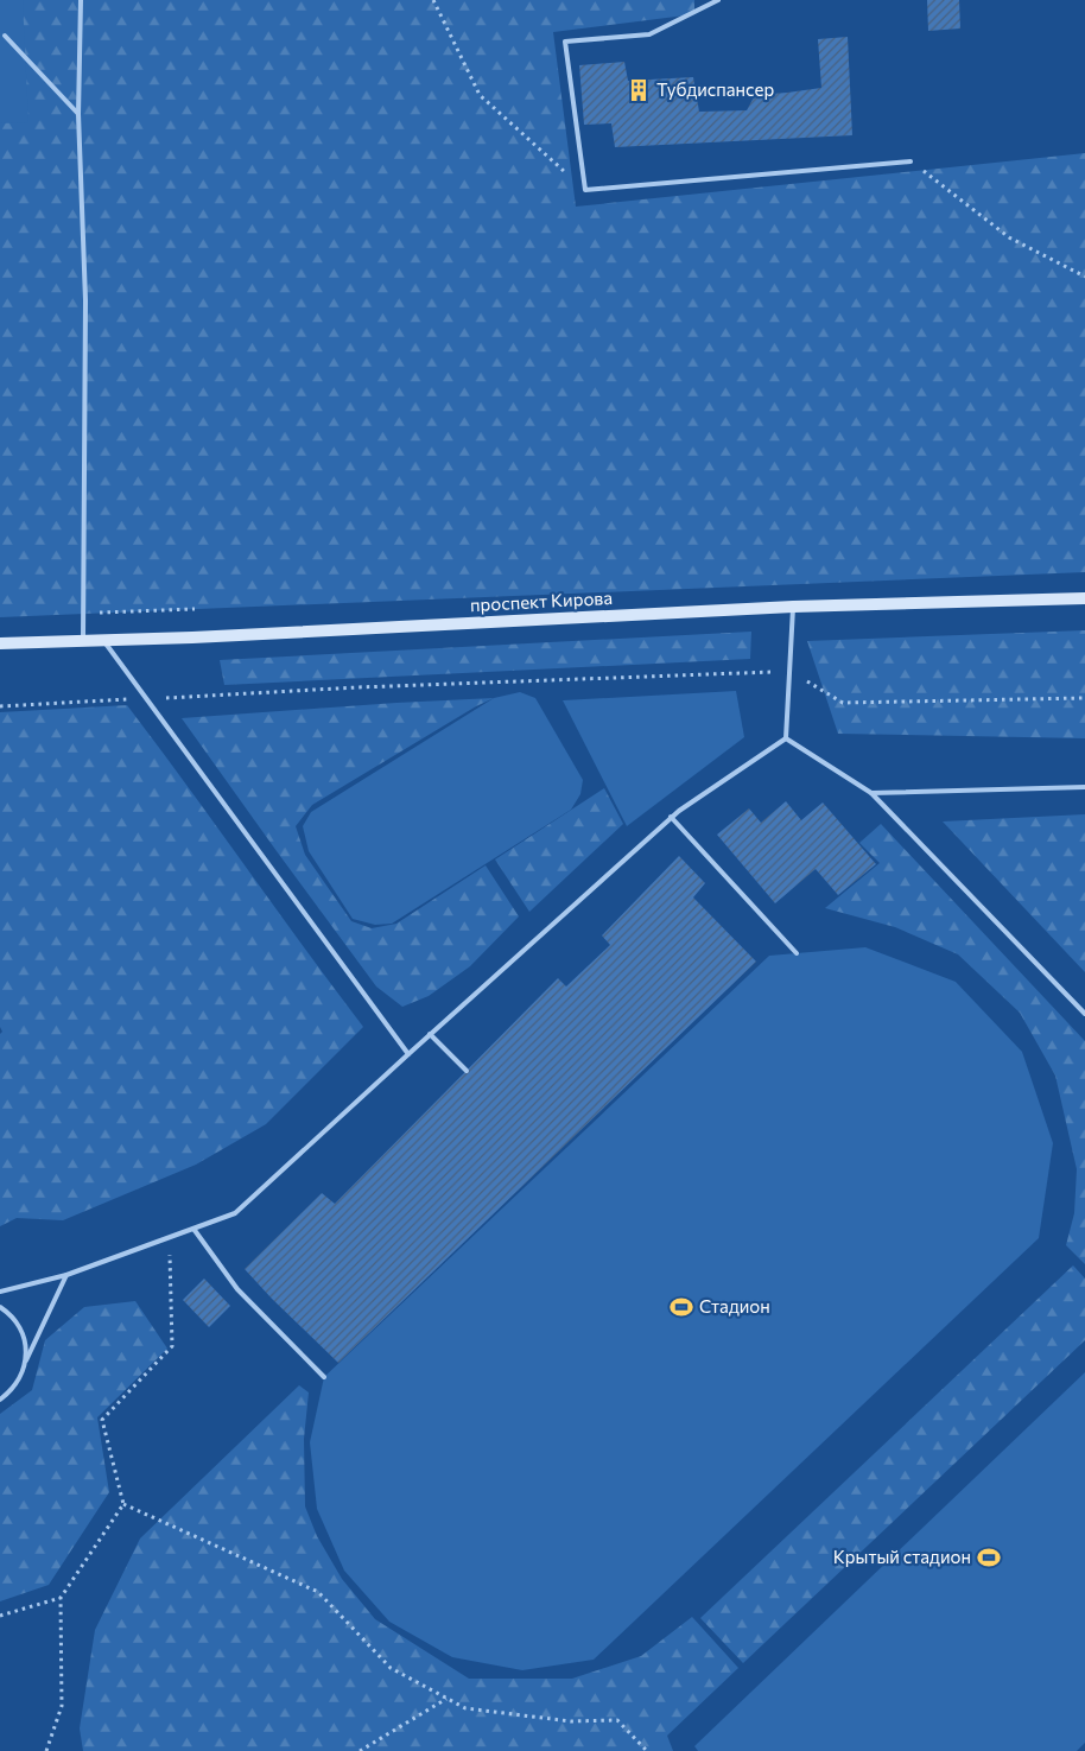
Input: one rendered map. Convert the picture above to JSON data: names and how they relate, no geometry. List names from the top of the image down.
{
  "streets": {
    "main road": ["проспект Кирова"]
  },
  "places": {
    "building": ["Тубдиспансер"],
    "sports": ["Стадион", "Крытый стадион"]
  }
}
